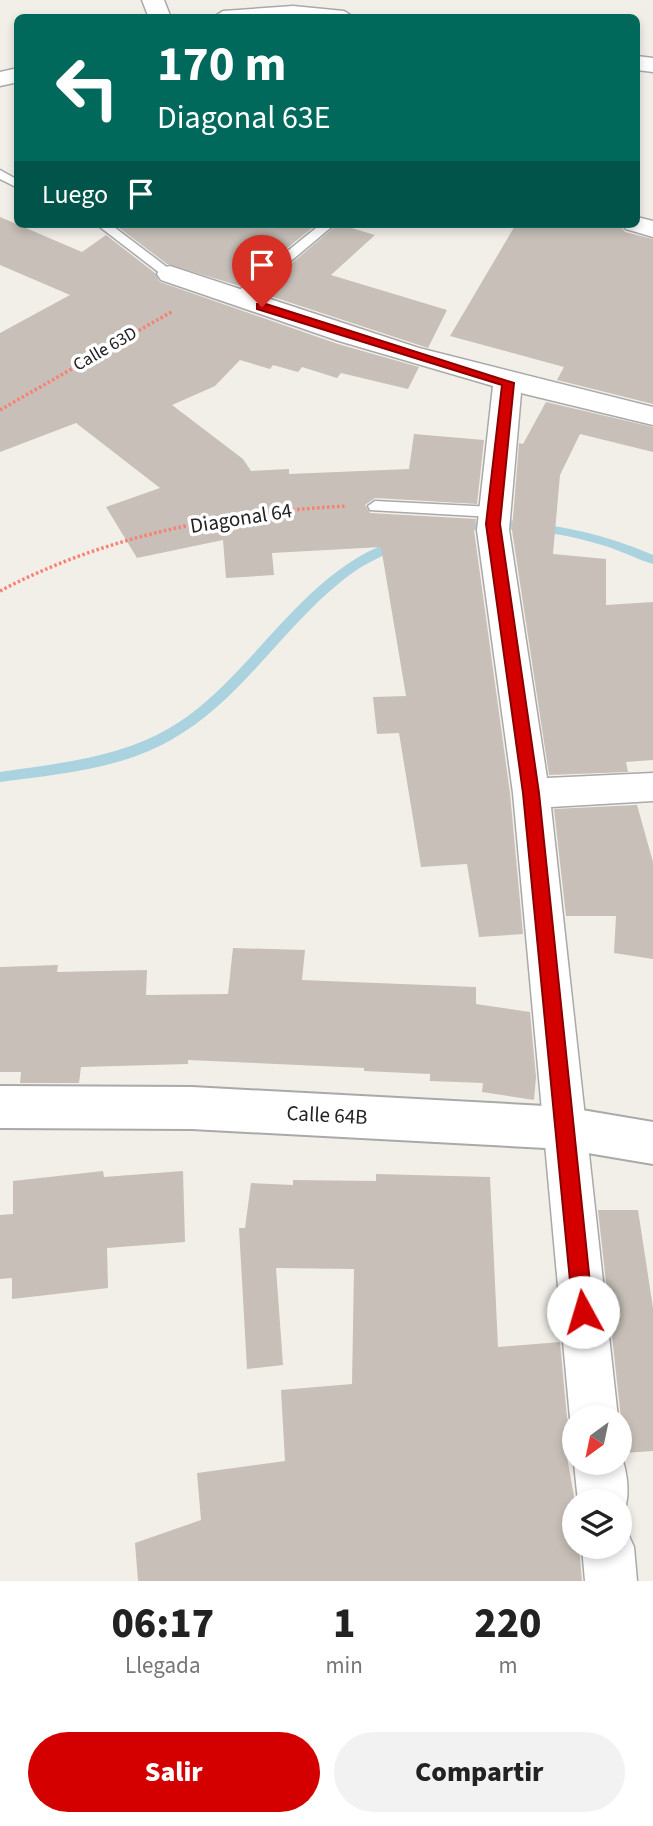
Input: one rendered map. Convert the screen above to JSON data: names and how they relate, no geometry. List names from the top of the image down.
{
  "streets": {
    "street": ["Calle 64B"],
    "path": ["Calle 63D", "Diagonal 64"]
  },
  "north": "bottom left",
  "page": {
    "turn": ["170 m", "Diagonal 63E"],
    "then": "Luego",
    "eta": [
      "06:17",
      "Llegada",
      "1",
      "min",
      "220",
      "m"
    ],
    "buttons": ["Salir", "Compartir"]
  }
}
